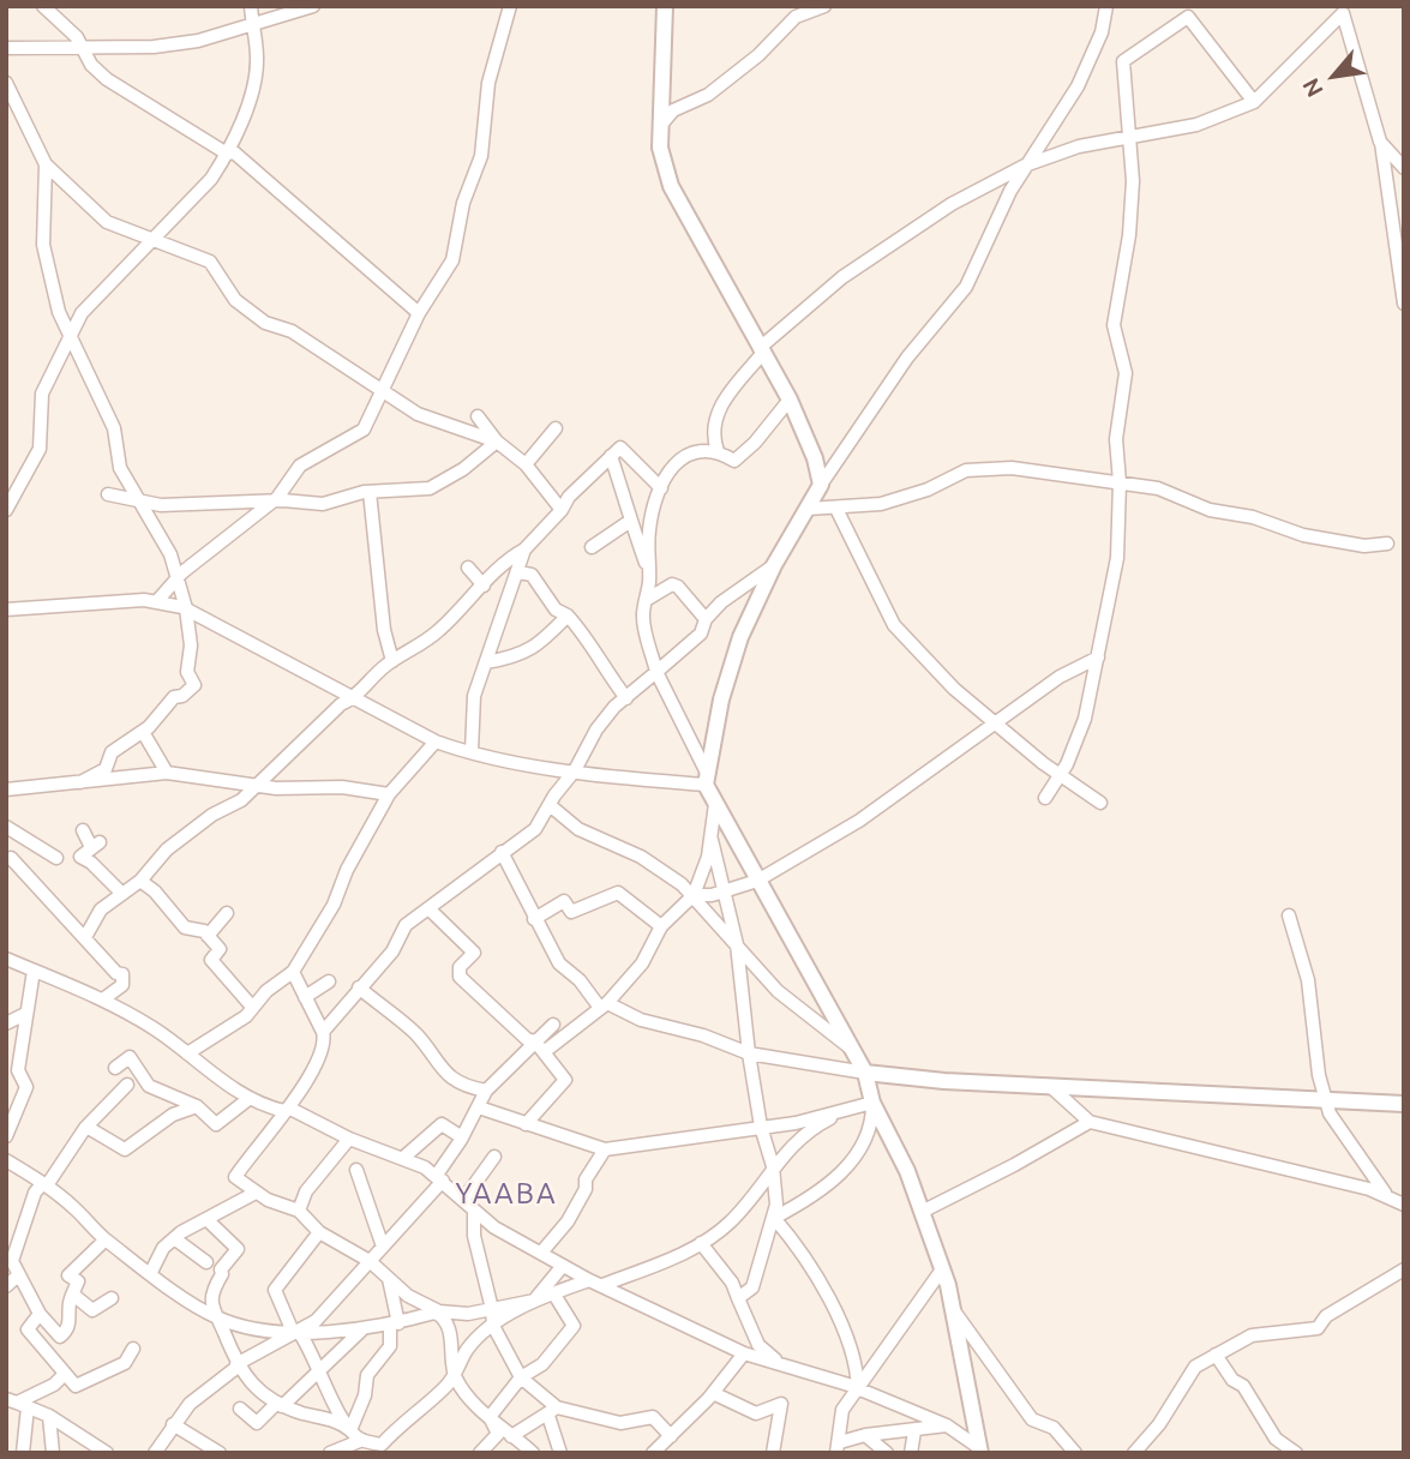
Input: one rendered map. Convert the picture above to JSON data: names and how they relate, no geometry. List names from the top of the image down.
{
  "districts": ["YAABA"],
  "north": "bottom left"
}
